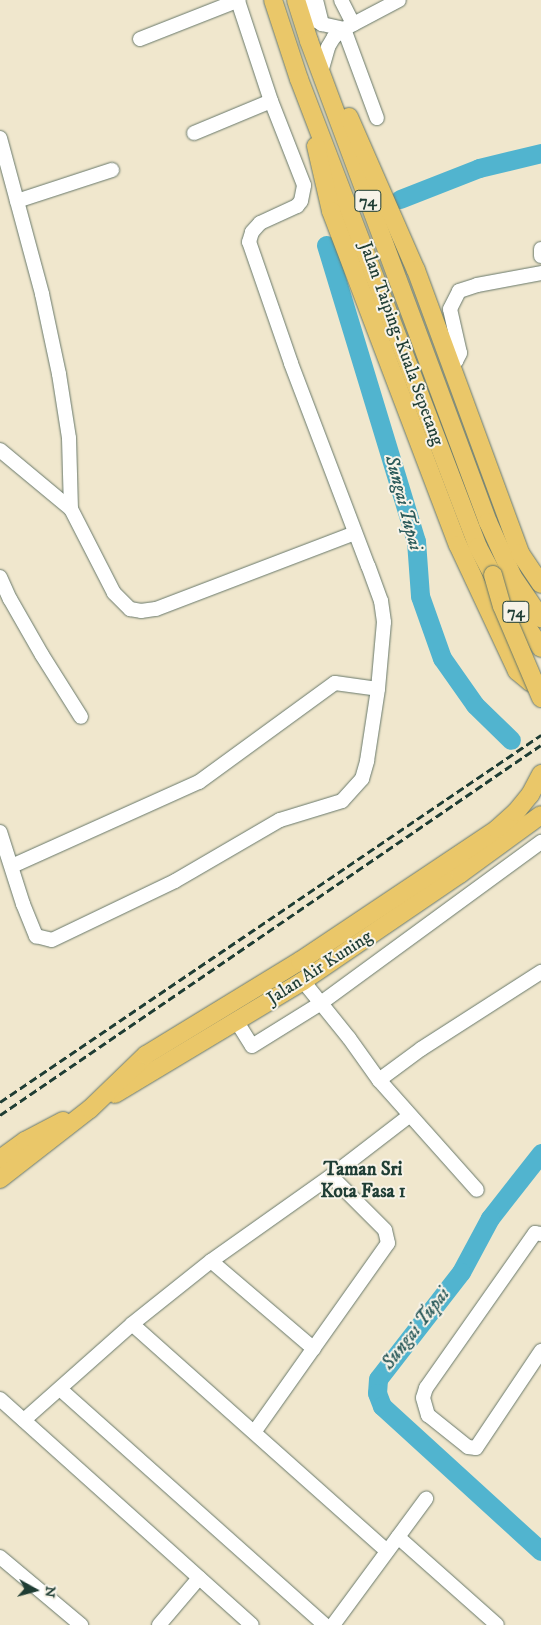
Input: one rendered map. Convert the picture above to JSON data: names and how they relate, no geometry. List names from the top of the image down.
{
  "streets": {
    "main road": ["74", "Jalan Taiping-Kuala Sepetang", "Jalan Air Kuning"]
  },
  "districts": ["Taman Sri Kota Fasa 1"],
  "water": ["Sungai Tupai"],
  "north": "right"
}
